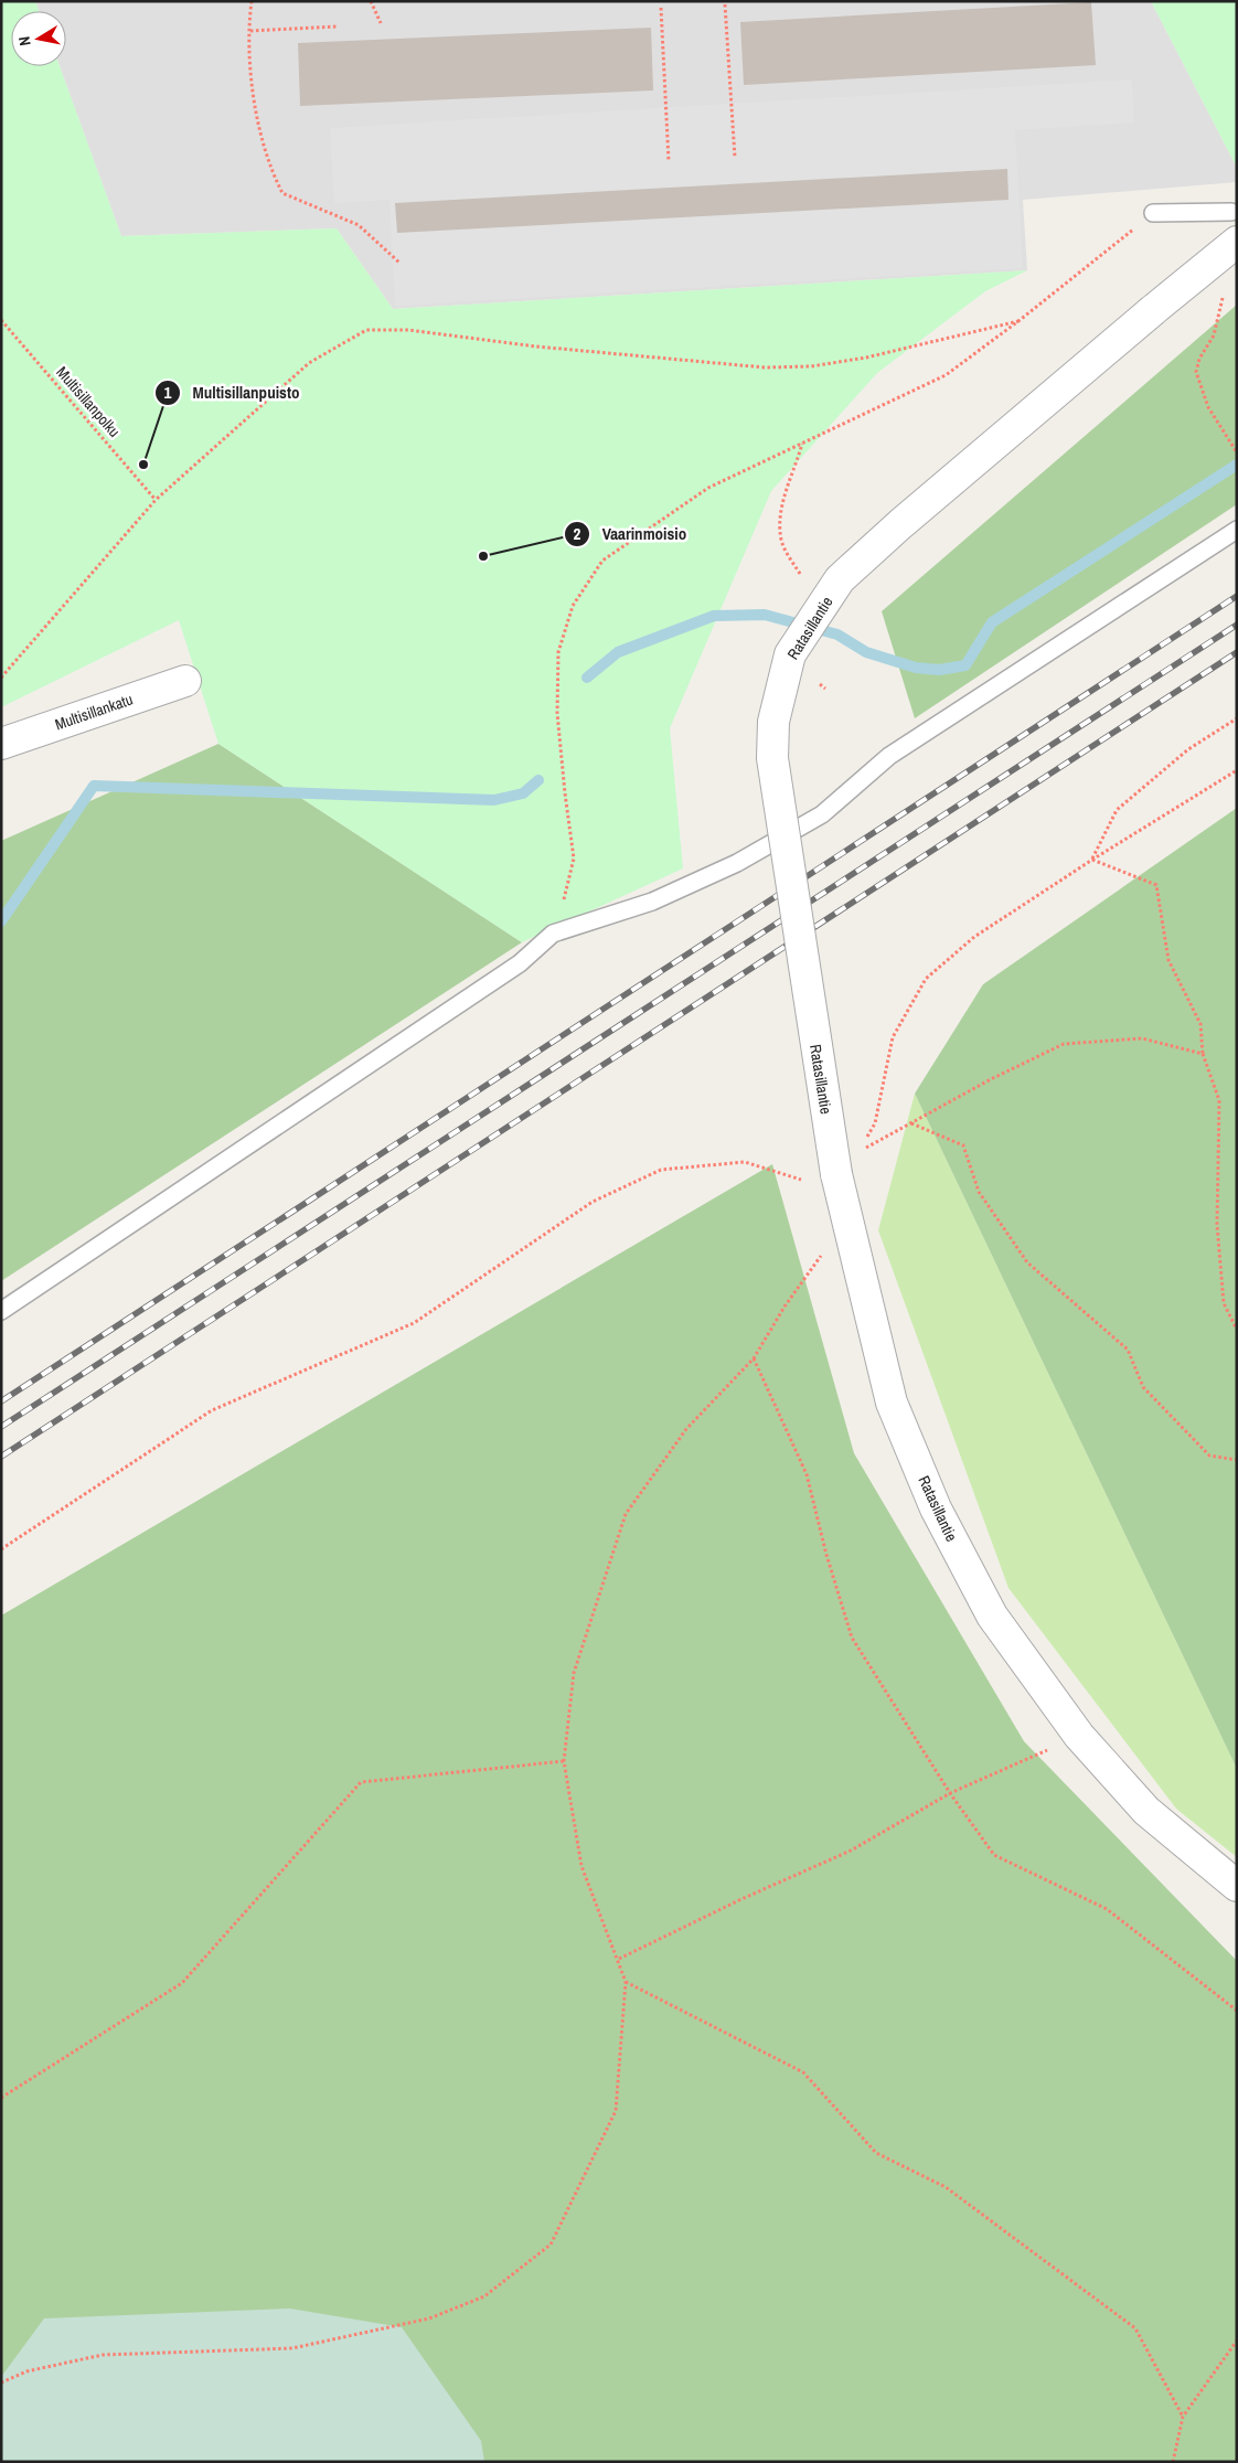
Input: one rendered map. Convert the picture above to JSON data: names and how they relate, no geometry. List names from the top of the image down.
{
  "streets": {
    "street": ["Ratasillantie", "Multisillankatu"],
    "path": ["Multisillanpolku"]
  },
  "places": ["Multisillanpuisto", "Vaarinmoisio"],
  "north": "left"
}
